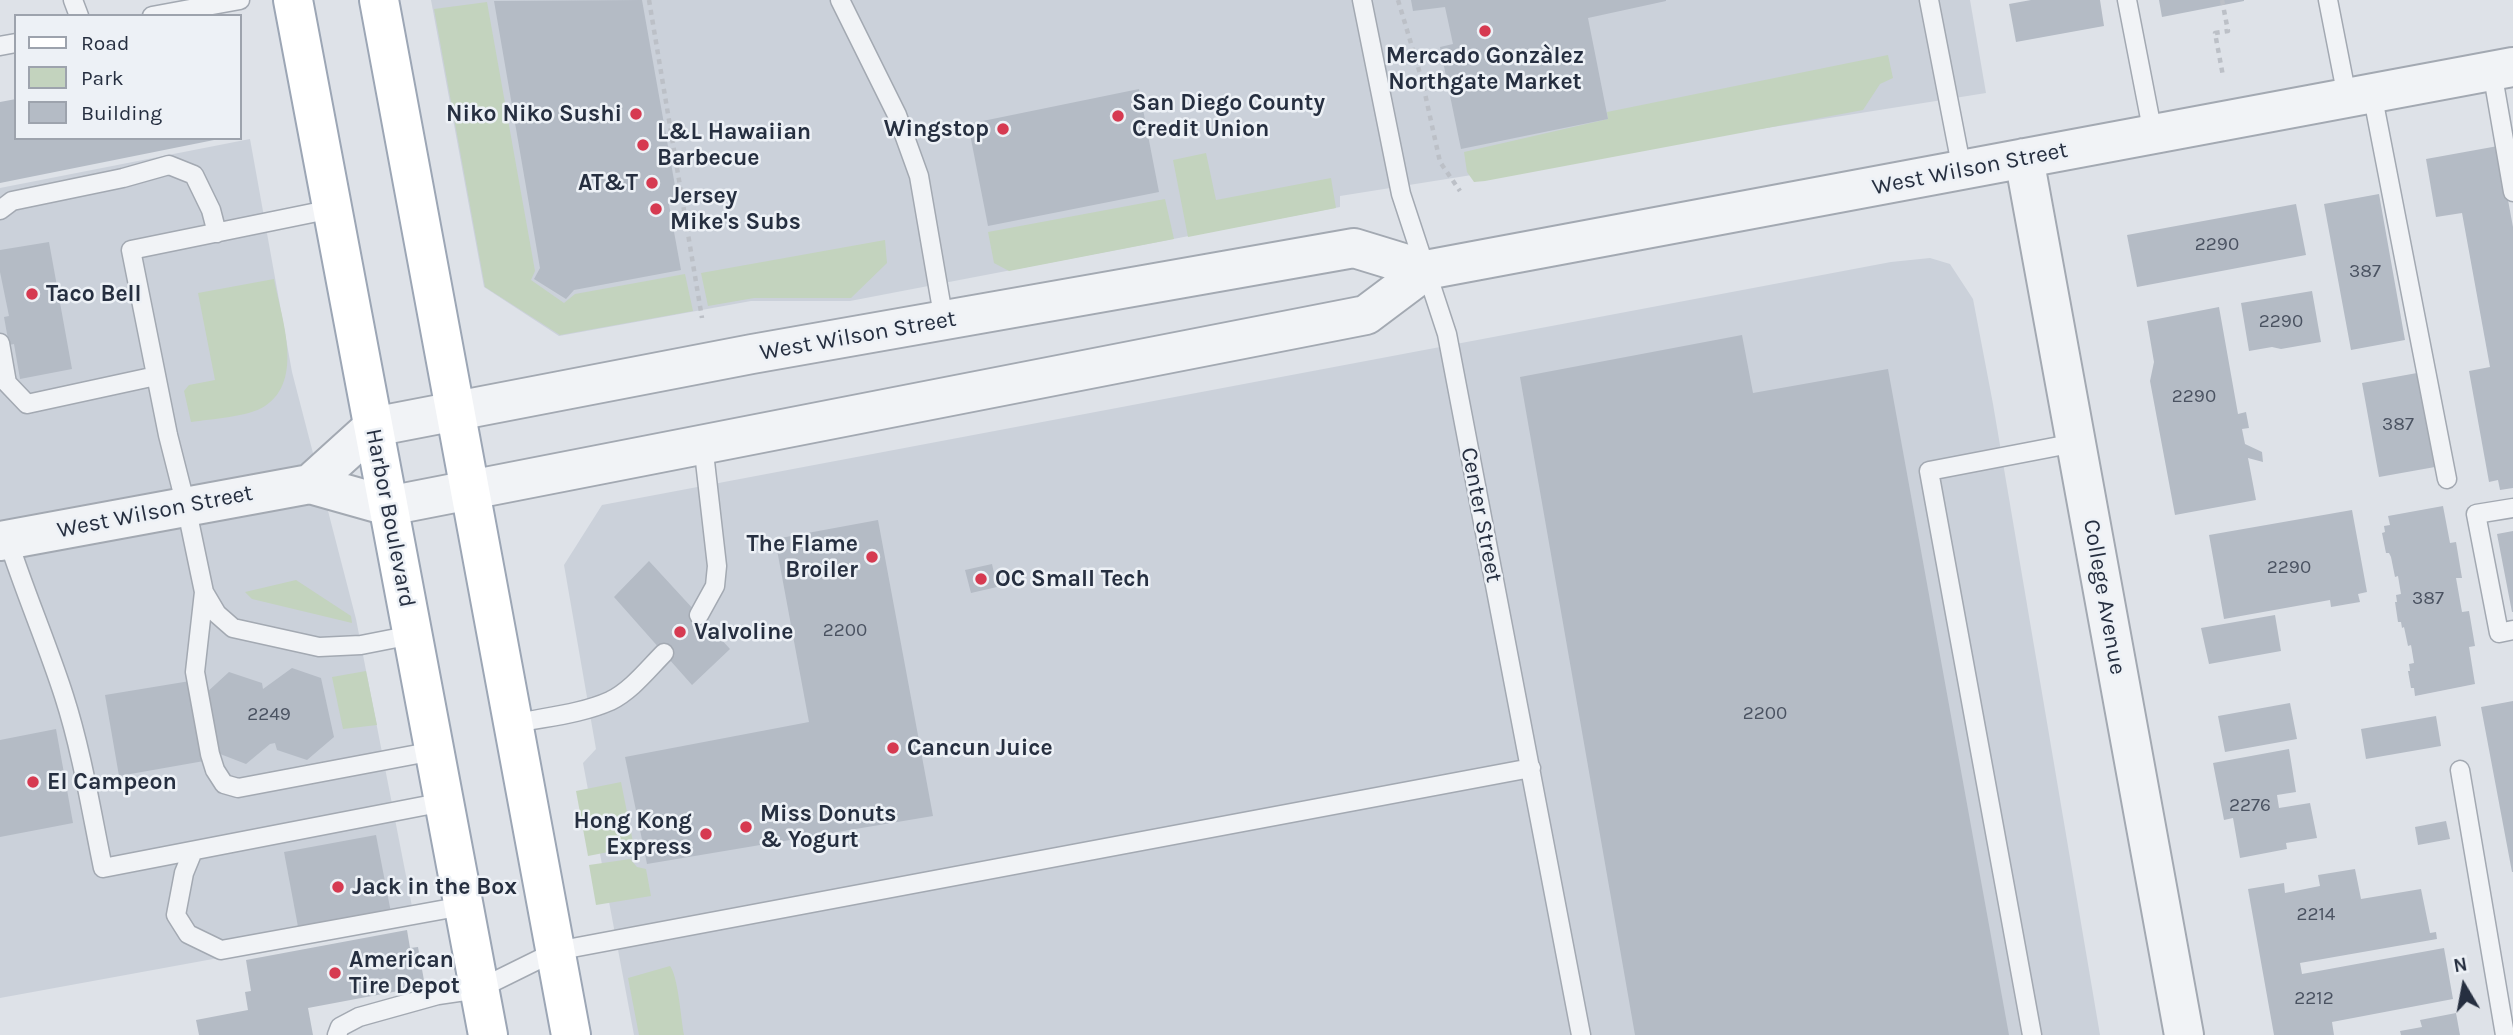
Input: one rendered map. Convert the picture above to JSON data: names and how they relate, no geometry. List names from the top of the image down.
{
  "streets": {
    "main road": ["Harbor Boulevard"],
    "street": ["West Wilson Street", "College Avenue"],
    "lane": ["Center Street"]
  },
  "crossings": [
    ["West Wilson Street", "Center Street"],
    ["West Wilson Street", "Harbor Boulevard"],
    ["West Wilson Street", "College Avenue"]
  ],
  "places": [
    "Mercado Gonzàlez Northgate Market",
    "Niko Niko Sushi",
    "San Diego County Credit Union",
    "Wingstop",
    "L&L Hawaiian Barbecue",
    "AT&T",
    "Jersey Mike's Subs",
    "Taco Bell",
    "The Flame Broiler",
    "OC Small Tech",
    "Valvoline",
    "Cancun Juice",
    "El Campeon",
    "Miss Donuts & Yogurt",
    "Hong Kong Express",
    "Jack in the Box",
    "American Tire Depot"
  ],
  "house_numbers": [
    "2290",
    "387",
    "2290",
    "2290",
    "387",
    "2290",
    "387",
    "2200",
    "2200",
    "2249",
    "2276",
    "2214",
    "2212"
  ],
  "legend": ["Road", "Park", "Building"],
  "north": "top"
}
